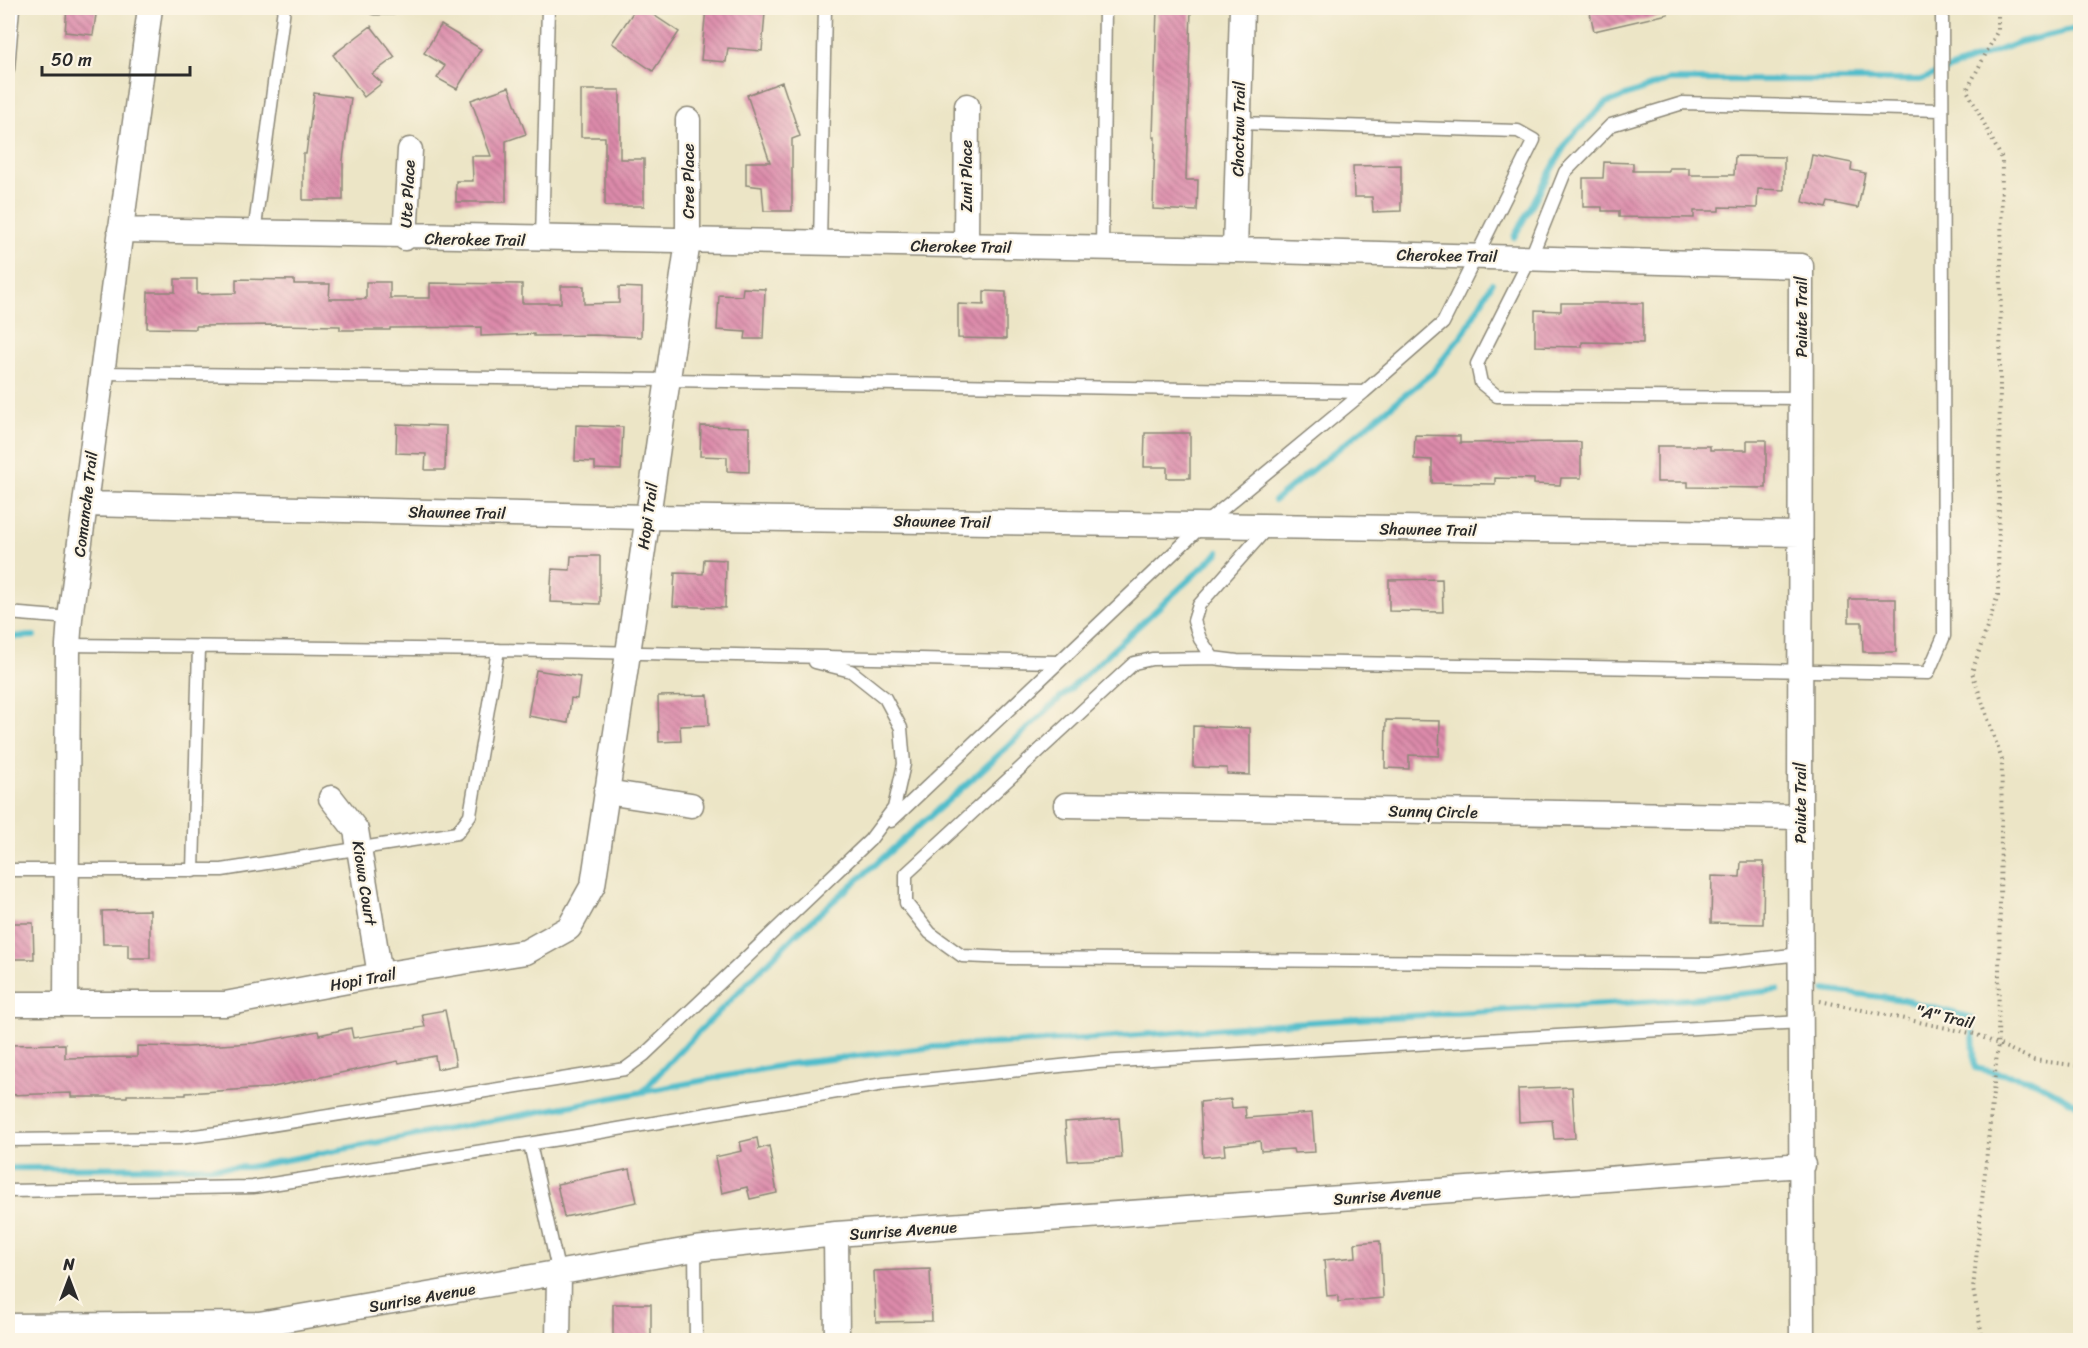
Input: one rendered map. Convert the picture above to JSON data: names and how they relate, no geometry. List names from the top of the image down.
{
  "streets": {
    "street": [
      "Choctaw Trail",
      "Zuni Place",
      "Cree Place",
      "Ute Place",
      "Cherokee Trail",
      "Paiute Trail",
      "Comanche Trail",
      "Shawnee Trail",
      "Hopi Trail",
      "Sunny Circle",
      "Kiowa Court",
      "Sunrise Avenue"
    ],
    "path": ["\"A\" Trail"]
  },
  "crossings": [
    ["Choctaw Trail", "Cherokee Trail"],
    ["Zuni Place", "Cherokee Trail"],
    ["Cree Place", "Cherokee Trail"],
    ["Cree Place", "Hopi Trail"],
    ["Ute Place", "Cherokee Trail"],
    ["Cherokee Trail", "Paiute Trail"],
    ["Cherokee Trail", "Comanche Trail"],
    ["Cherokee Trail", "Hopi Trail"],
    ["Paiute Trail", "Shawnee Trail"],
    ["Paiute Trail", "Sunny Circle"],
    ["Paiute Trail", "\"A\" Trail"],
    ["Paiute Trail", "Sunrise Avenue"],
    ["Comanche Trail", "Shawnee Trail"],
    ["Comanche Trail", "Hopi Trail"],
    ["Shawnee Trail", "Hopi Trail"],
    ["Hopi Trail", "Kiowa Court"]
  ],
  "scale_bar": "50 m",
  "north": "top"
}
